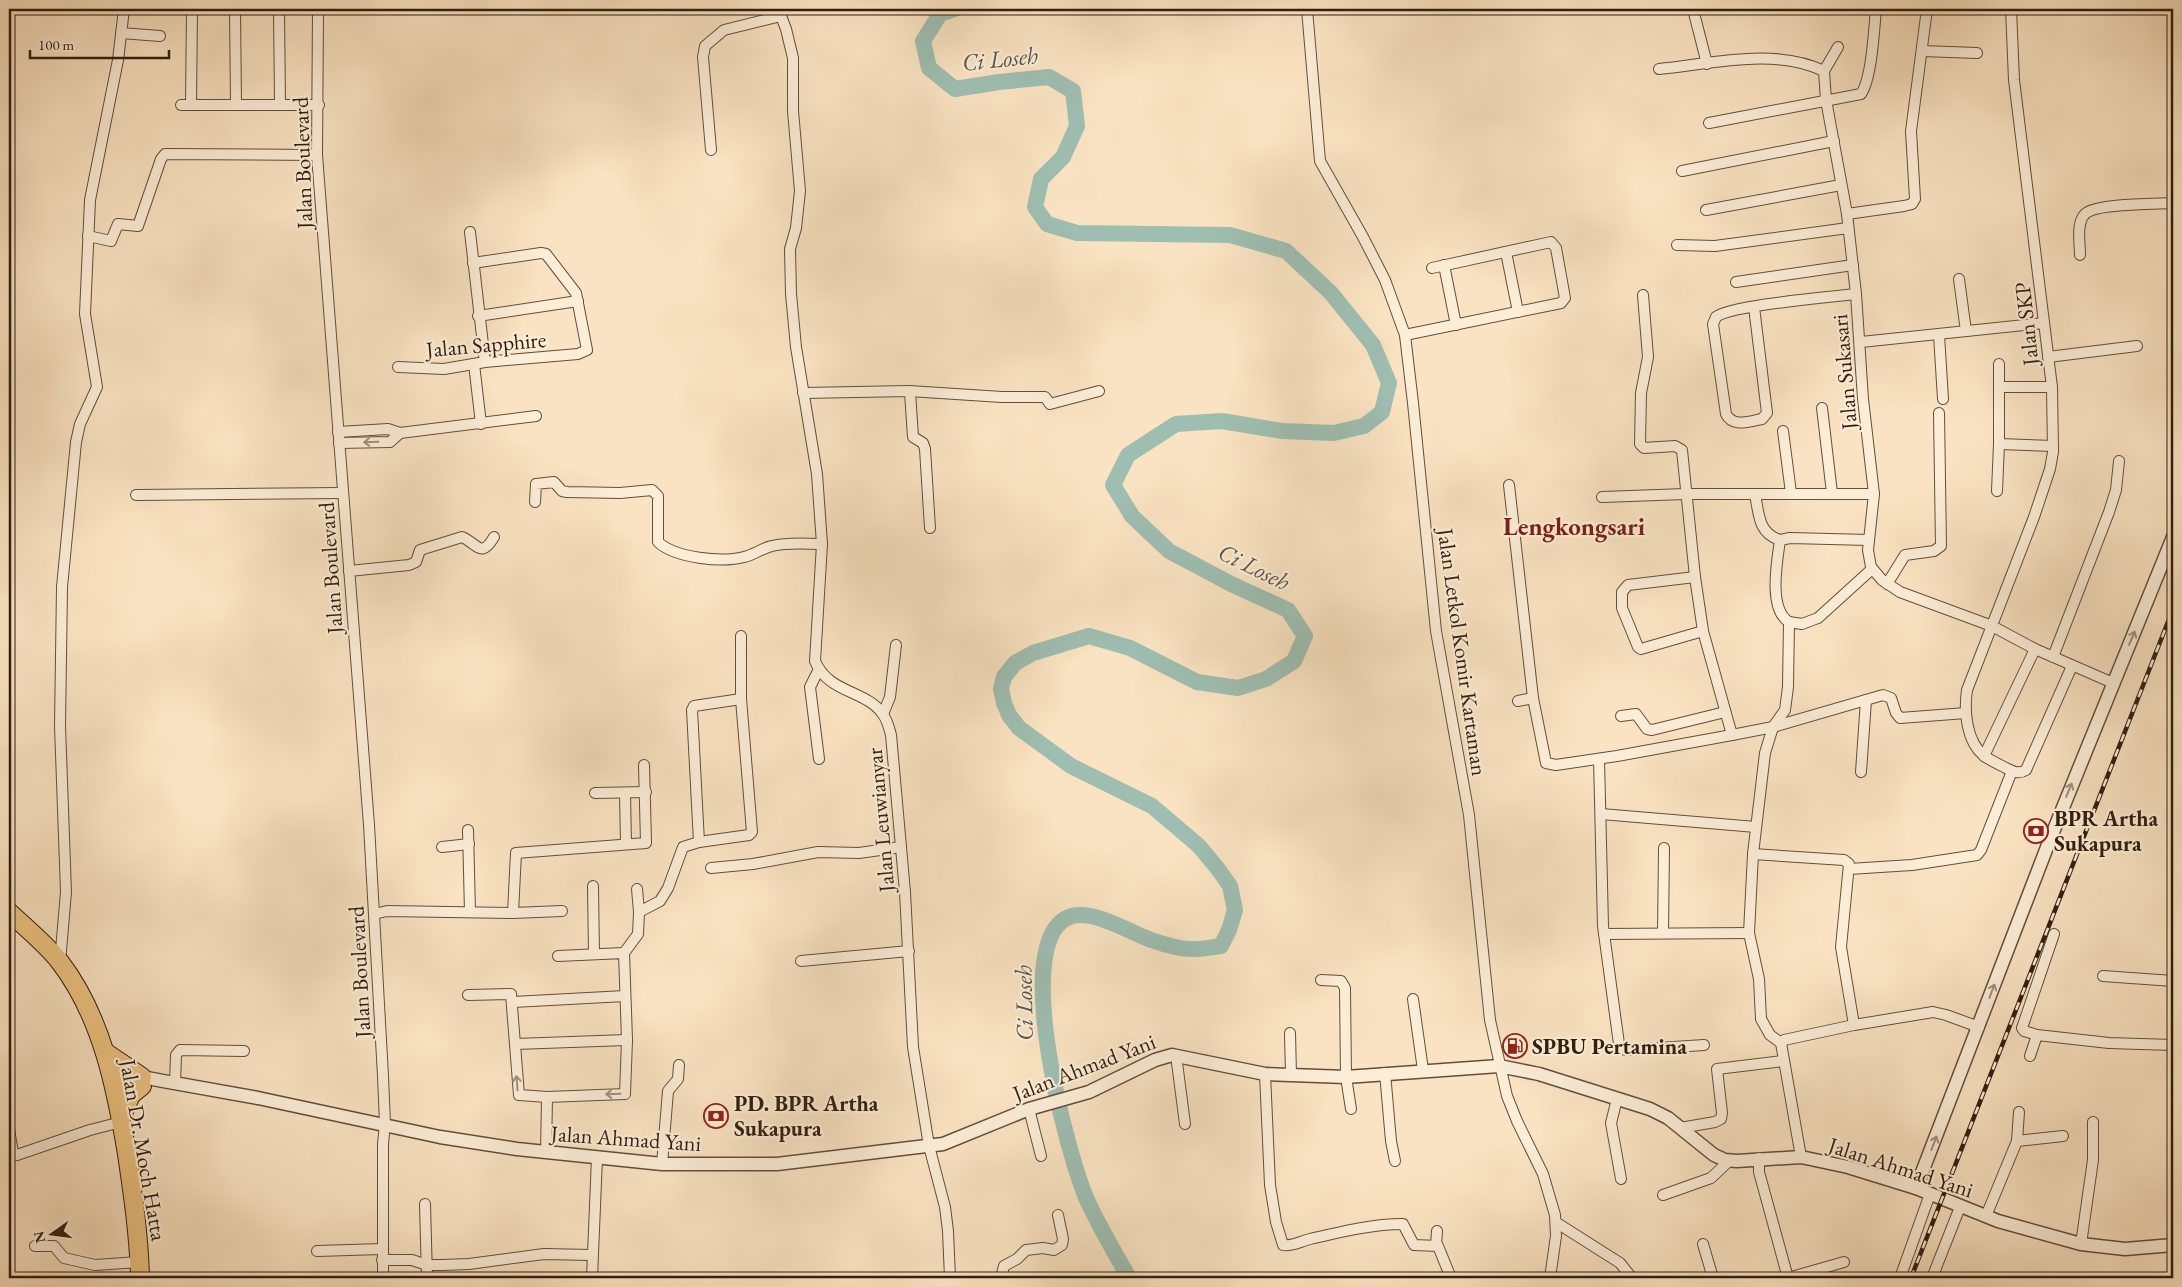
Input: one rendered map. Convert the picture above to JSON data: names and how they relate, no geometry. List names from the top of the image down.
{
  "streets": {
    "highway": ["Jalan Dr. Moch Hatta"],
    "street": [
      "Jalan Boulevard",
      "Jalan SKP",
      "Jalan Sapphire",
      "Jalan Sukasari",
      "Jalan Letkol Komir Kartaman",
      "Jalan Leuwianyar",
      "Jalan Ahmad Yani"
    ]
  },
  "crossings": [
    ["Jalan Boulevard", "Jalan Ahmad Yani"],
    ["Jalan Letkol Komir Kartaman", "Jalan Ahmad Yani"],
    ["Jalan Leuwianyar", "Jalan Ahmad Yani"],
    ["Jalan Ahmad Yani", "Jalan Dr. Moch Hatta"]
  ],
  "districts": ["Lengkongsari"],
  "water": ["Ci Loseh"],
  "places": {
    "bank": ["BPR Artha Sukapura", "PD. BPR Artha Sukapura"],
    "fuel station": ["SPBU Pertamina"]
  },
  "scale_bar": "100 m",
  "north": "left"
}
